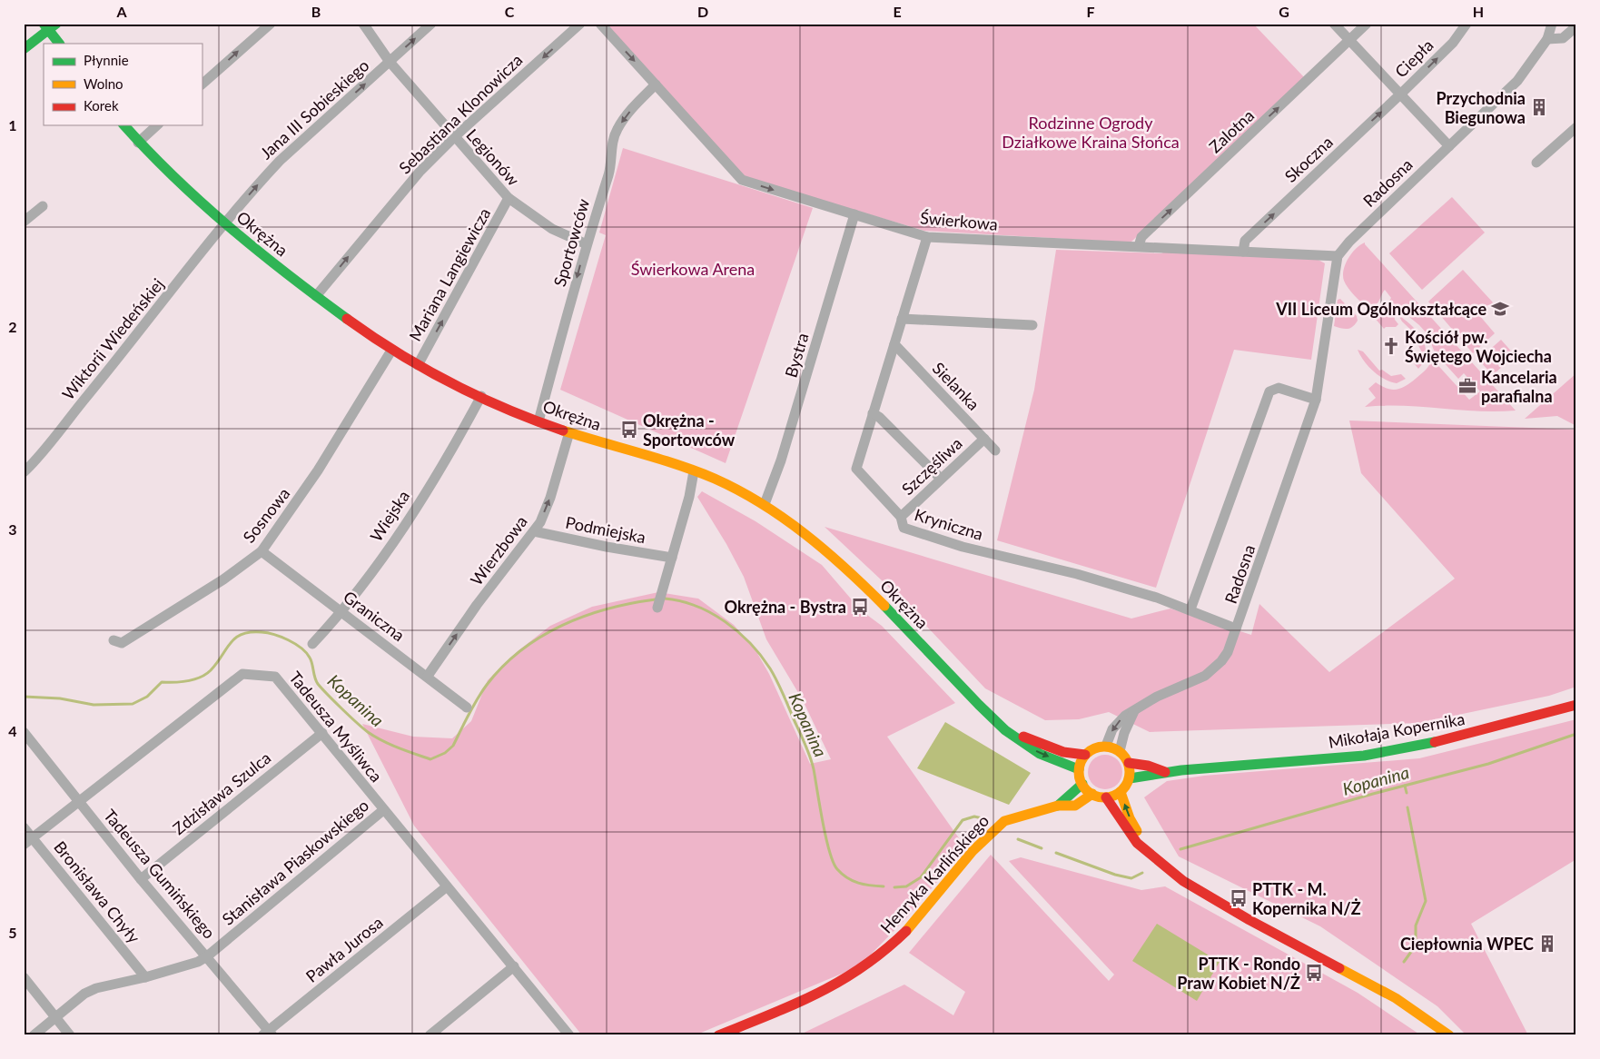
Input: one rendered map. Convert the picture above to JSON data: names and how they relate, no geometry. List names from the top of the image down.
{
  "streets": {
    "street": [
      "Ciepła",
      "Jana III Sobieskiego",
      "Sebastiana Klonowicza",
      "Zalotna",
      "Legionów",
      "Skoczna",
      "Radosna",
      "Świerkowa",
      "Okrężna",
      "Sportowców",
      "Mariana Langiewicza",
      "Wiktorii Wiedeńskiej",
      "Bystra",
      "Sielanka",
      "Szczęśliwa",
      "Sosnowa",
      "Wiejska",
      "Kryniczna",
      "Podmiejska",
      "Wierzbowa",
      "Graniczna",
      "Tadeusza Myśliwca",
      "Mikołaja Kopernika",
      "Zdzisława Szulca",
      "Stanisława Piaskowskiego",
      "Tadeusza Gumińskiego",
      "Henryka Karlińskiego",
      "Bronisława Chyły",
      "Pawła Jurosa"
    ]
  },
  "crossings": [
    ["Ciepła", "Skoczna"],
    ["Jana III Sobieskiego", "Legionów"],
    ["Jana III Sobieskiego", "Okrężna"],
    ["Jana III Sobieskiego", "Wiktorii Wiedeńskiej"],
    ["Sebastiana Klonowicza", "Legionów"],
    ["Sebastiana Klonowicza", "Okrężna"],
    ["Zalotna", "Świerkowa"],
    ["Legionów", "Sportowców"],
    ["Legionów", "Mariana Langiewicza"],
    ["Skoczna", "Świerkowa"],
    ["Radosna", "Świerkowa"],
    ["Radosna", "Okrężna"],
    ["Radosna", "Kryniczna"],
    ["Radosna", "Mikołaja Kopernika"],
    ["Radosna", "Henryka Karlińskiego"],
    ["Świerkowa", "Sportowców"],
    ["Świerkowa", "Bystra"],
    ["Świerkowa", "Kryniczna"],
    ["Okrężna", "Sportowców"],
    ["Okrężna", "Mariana Langiewicza"],
    ["Okrężna", "Wiktorii Wiedeńskiej"],
    ["Okrężna", "Bystra"],
    ["Okrężna", "Sosnowa"],
    ["Okrężna", "Wiejska"],
    ["Okrężna", "Wierzbowa"],
    ["Okrężna", "Mikołaja Kopernika"],
    ["Okrężna", "Henryka Karlińskiego"],
    ["Sielanka", "Szczęśliwa"],
    ["Sielanka", "Kryniczna"],
    ["Szczęśliwa", "Kryniczna"],
    ["Sosnowa", "Graniczna"],
    ["Wiejska", "Graniczna"],
    ["Podmiejska", "Wierzbowa"],
    ["Wierzbowa", "Graniczna"],
    ["Tadeusza Myśliwca", "Zdzisława Szulca"],
    ["Tadeusza Myśliwca", "Stanisława Piaskowskiego"],
    ["Tadeusza Myśliwca", "Tadeusza Gumińskiego"],
    ["Tadeusza Myśliwca", "Bronisława Chyły"],
    ["Tadeusza Myśliwca", "Pawła Jurosa"],
    ["Mikołaja Kopernika", "Henryka Karlińskiego"],
    ["Zdzisława Szulca", "Tadeusza Gumińskiego"],
    ["Stanisława Piaskowskiego", "Tadeusza Gumińskiego"],
    ["Stanisława Piaskowskiego", "Bronisława Chyły"],
    ["Tadeusza Gumińskiego", "Pawła Jurosa"]
  ],
  "one_way": [
    "Ciepła",
    "Jana III Sobieskiego",
    "Zalotna",
    "Skoczna",
    "Świerkowa",
    "Sportowców",
    "Mariana Langiewicza",
    "Wierzbowa"
  ],
  "water": ["Kopanina"],
  "parks": ["Rodzinne Ogrody Działkowe Kraina Słońca", "Świerkowa Arena"],
  "places": {
    "building": ["Przychodnia Biegunowa", "Ciepłownia WPEC"],
    "school or university": ["VII Liceum Ogólnokształcące"],
    "church": ["Kościół pw. Świętego Wojciecha"],
    "office": ["Kancelaria parafialna"],
    "bus stop": [
      "Okrężna - Sportowców",
      "Okrężna - Bystra",
      "PTTK - M. Kopernika N/Ż",
      "PTTK - Rondo Praw Kobiet N/Ż"
    ]
  },
  "legend": ["Płynnie", "Wolno", "Korek"],
  "grid": {
    "columns": [
      "A",
      "B",
      "C",
      "D",
      "E",
      "F",
      "G",
      "H"
    ],
    "rows": [
      "1",
      "2",
      "3",
      "4",
      "5"
    ]
  }
}
